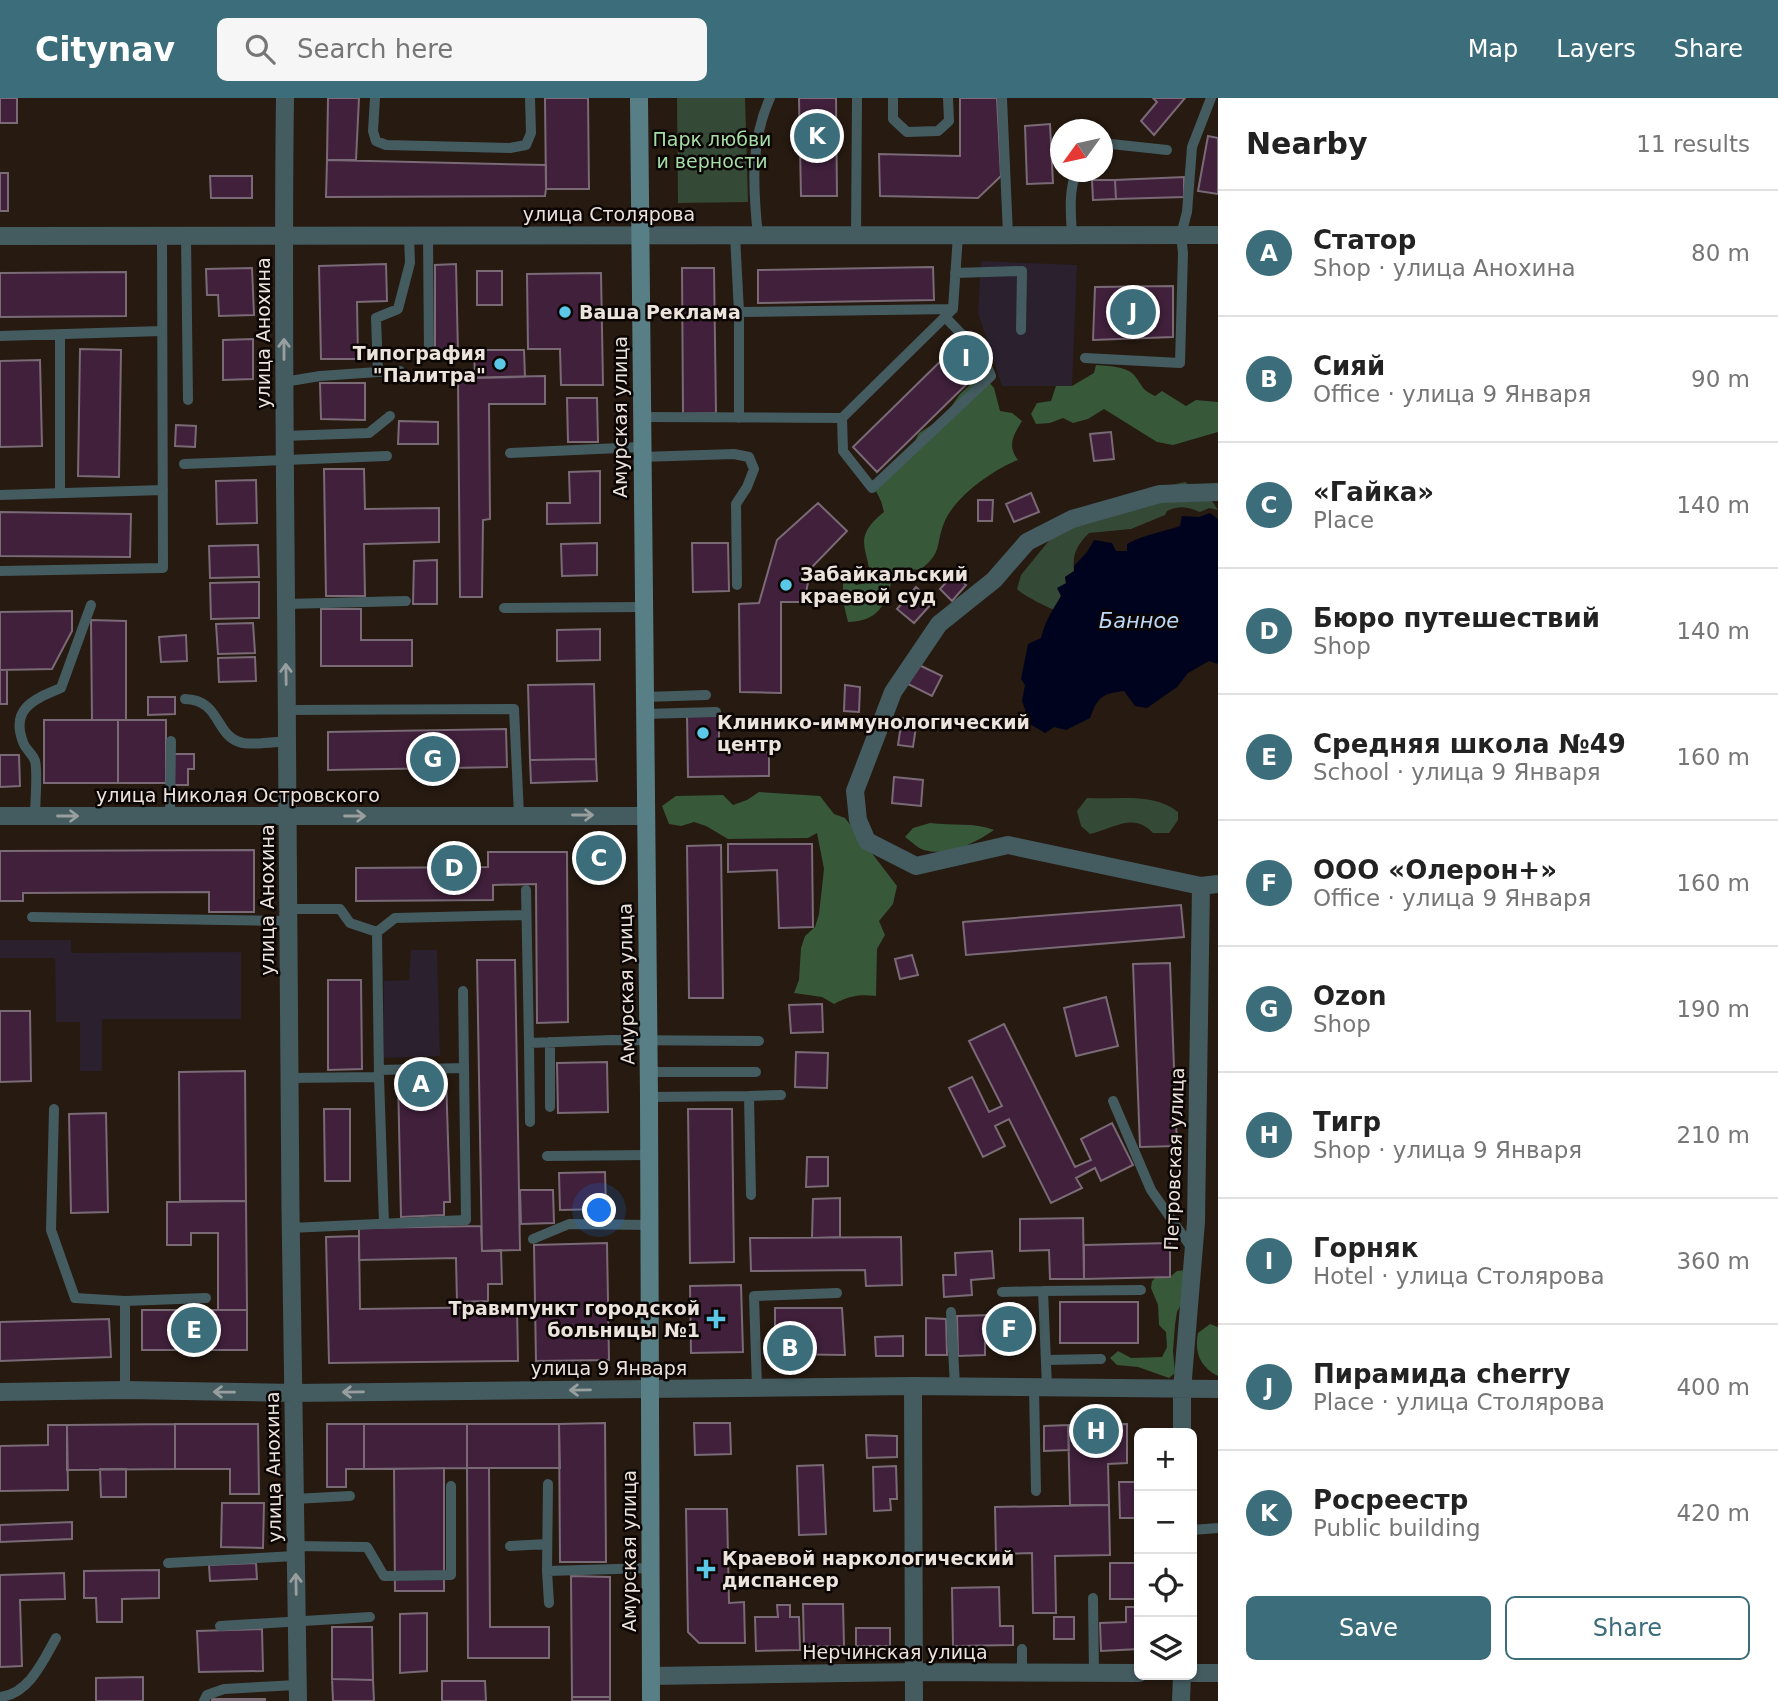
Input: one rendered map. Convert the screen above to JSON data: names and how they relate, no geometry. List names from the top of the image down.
{
  "streets": {
    "main road": ["Амурская улица"],
    "street": [
      "улица Столярова",
      "улица Анохина",
      "улица Николая Островского",
      "Петровская улица",
      "улица 9 Января",
      "Нерчинская улица"
    ]
  },
  "crossings": [
    ["улица Столярова", "улица Анохина"],
    ["улица Столярова", "Амурская улица"],
    ["улица Анохина", "улица Николая Островского"],
    ["улица Анохина", "улица 9 Января"],
    ["Амурская улица", "улица Николая Островского"],
    ["Амурская улица", "улица 9 Января"],
    ["Амурская улица", "Нерчинская улица"],
    ["Петровская улица", "улица 9 Января"]
  ],
  "one_way": ["улица Николая Островского", "улица 9 Января"],
  "water": ["Банное"],
  "parks": ["Парк любви и верности"],
  "places": {
    "other": [
      "Ваша Реклама",
      "Типография \"Палитра\"",
      "Забайкальский краевой суд",
      "Клинико-иммунологический центр"
    ],
    "health": ["Травмпункт городской больницы №1", "Краевой наркологический диспансер"]
  },
  "north": "bottom left",
  "page": {
    "header": "Citynav",
    "search": "Search here",
    "nav": ["Map", "Layers", "Share"],
    "heading": ["Nearby", "11 results"],
    "pins": [
      "K",
      "J",
      "I",
      "G",
      "C",
      "D",
      "A",
      "F",
      "E",
      "B",
      "H"
    ],
    "list": [
      {
        "mark": "A",
        "name": "Статор",
        "note": "Shop · улица Анохина",
        "value": "80 m"
      },
      {
        "mark": "B",
        "name": "Сияй",
        "note": "Office · улица 9 Января",
        "value": "90 m"
      },
      {
        "mark": "C",
        "name": "«Гайка»",
        "note": "Place",
        "value": "140 m"
      },
      {
        "mark": "D",
        "name": "Бюро путешествий",
        "note": "Shop",
        "value": "140 m"
      },
      {
        "mark": "E",
        "name": "Средняя школа №49",
        "note": "School · улица 9 Января",
        "value": "160 m"
      },
      {
        "mark": "F",
        "name": "ООО «Олерон+»",
        "note": "Office · улица 9 Января",
        "value": "160 m"
      },
      {
        "mark": "G",
        "name": "Ozon",
        "note": "Shop",
        "value": "190 m"
      },
      {
        "mark": "H",
        "name": "Тигр",
        "note": "Shop · улица 9 Января",
        "value": "210 m"
      },
      {
        "mark": "I",
        "name": "Горняк",
        "note": "Hotel · улица Столярова",
        "value": "360 m"
      },
      {
        "mark": "J",
        "name": "Пирамида cherry",
        "note": "Place · улица Столярова",
        "value": "400 m"
      },
      {
        "mark": "K",
        "name": "Росреестр",
        "note": "Public building",
        "value": "420 m"
      }
    ],
    "map_buttons": ["+", "−"],
    "buttons": ["Save", "Share"]
  }
}
